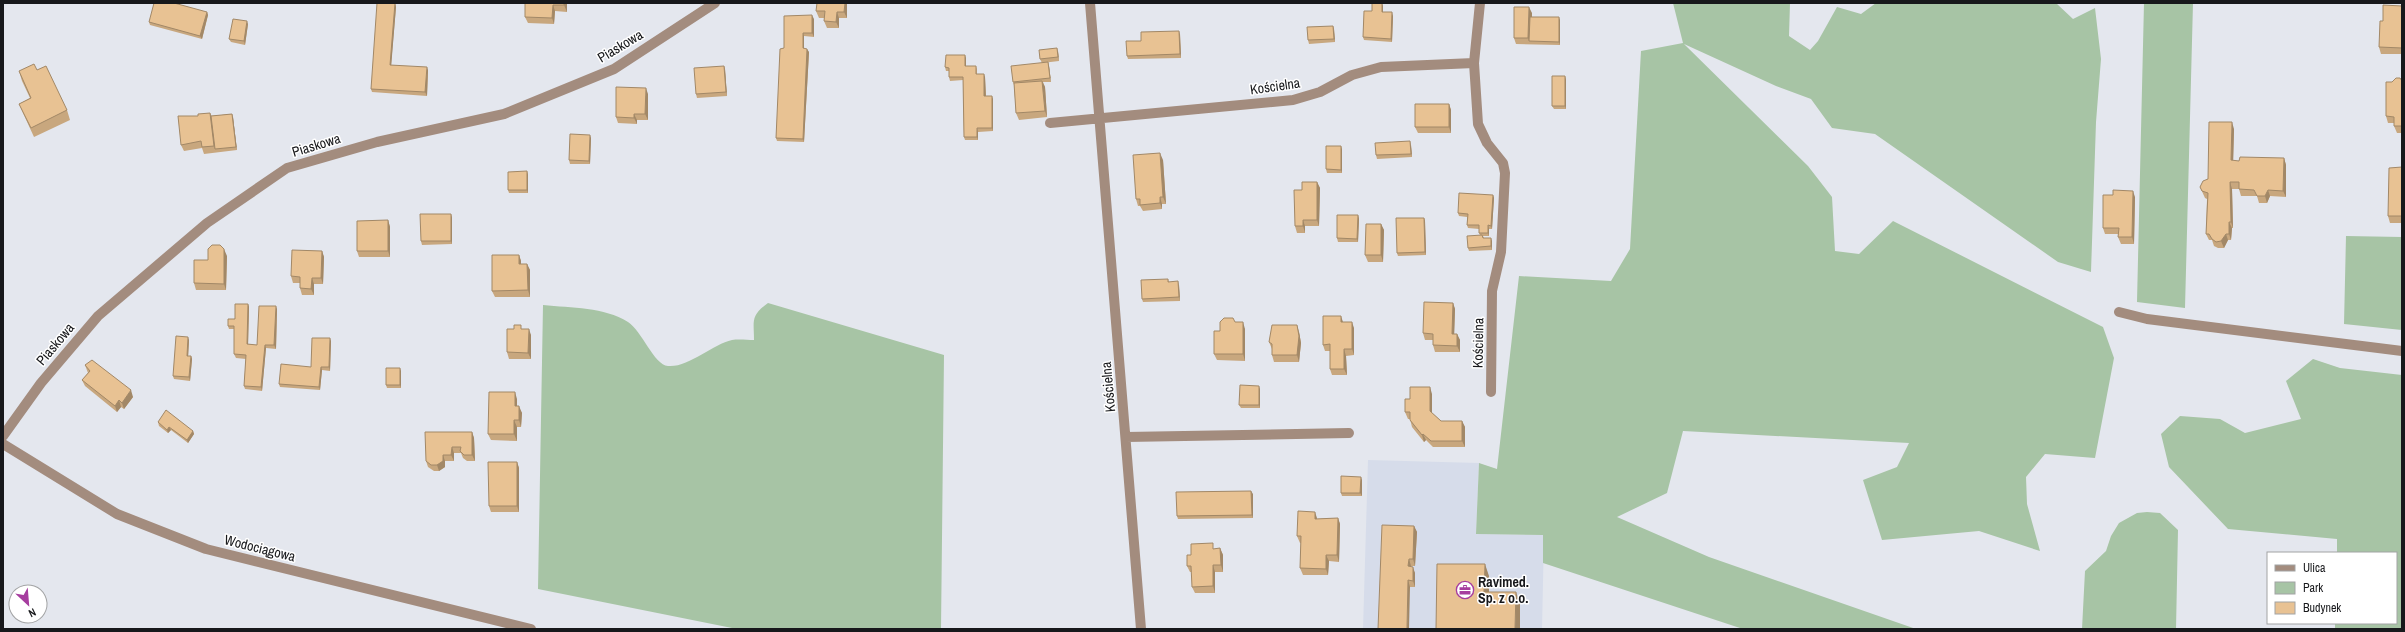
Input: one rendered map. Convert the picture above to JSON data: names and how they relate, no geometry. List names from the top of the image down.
{
  "streets": {
    "street": ["Piaskowa", "Kościelna", "Wodociągowa"]
  },
  "places": {
    "office": ["Ravimed. Sp. z o.o."]
  },
  "legend": ["Ulica", "Park", "Budynek"],
  "north": "bottom right"
}
